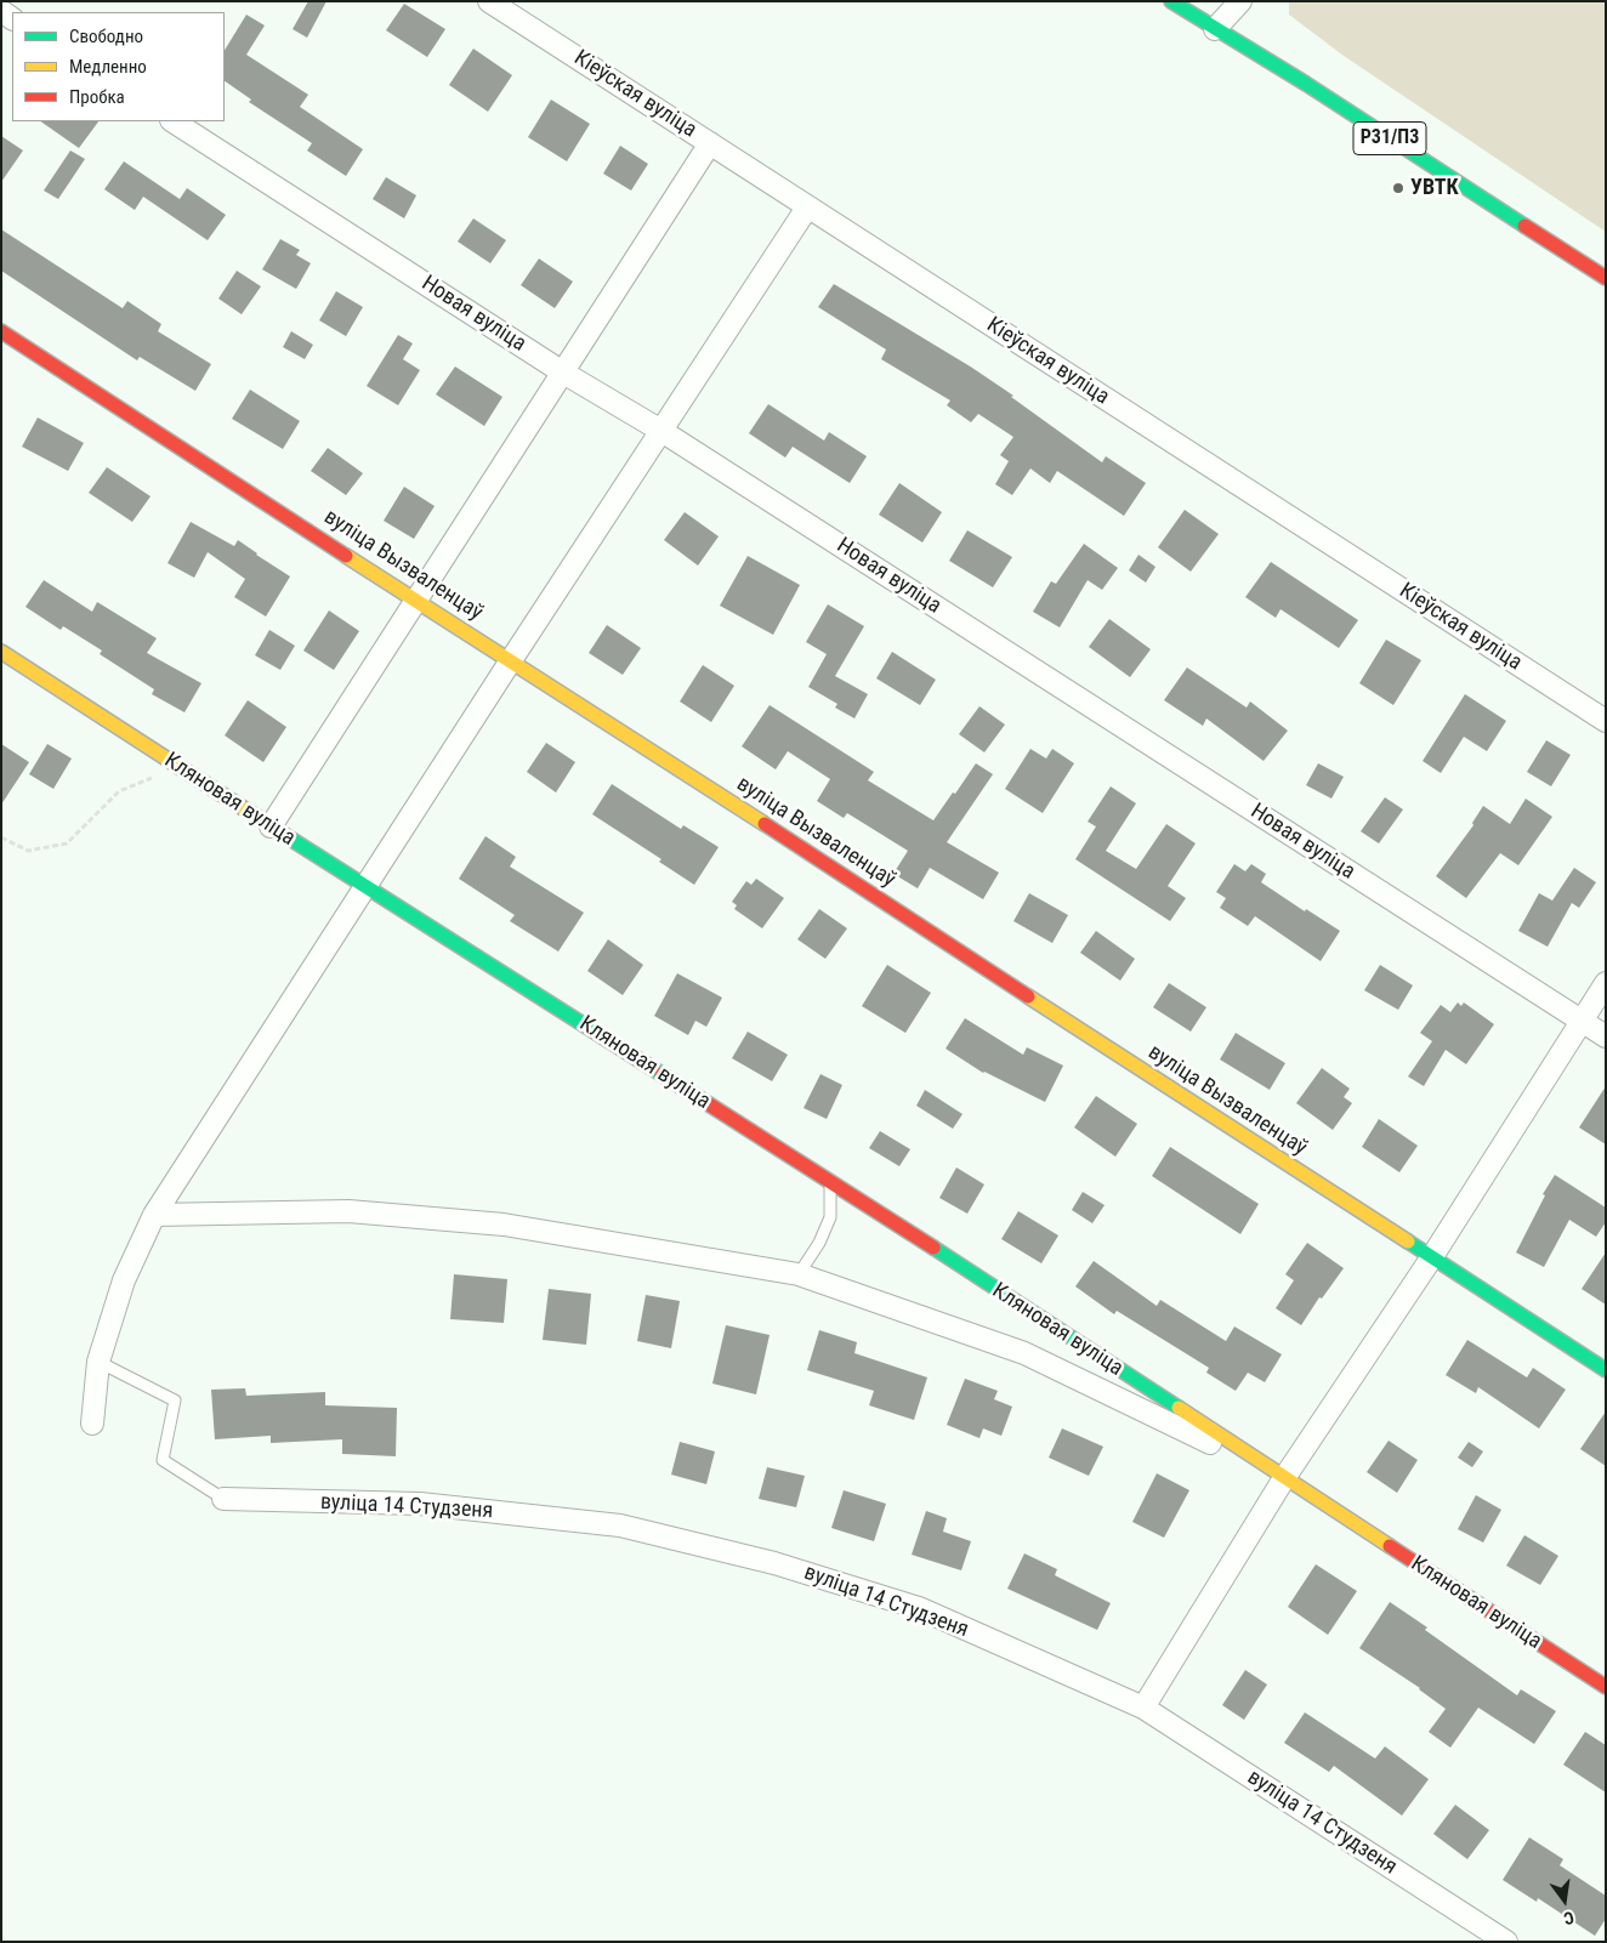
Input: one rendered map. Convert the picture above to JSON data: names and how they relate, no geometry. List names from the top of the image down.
{
  "streets": {
    "street": [
      "Кіеўская вуліца",
      "Р31/П3",
      "Новая вуліца",
      "вуліца Вызваленцаў",
      "Кляновая вуліца",
      "вуліца 14 Студзеня"
    ]
  },
  "places": ["УВТК"],
  "legend": ["Свободно", "Медленно", "Пробка"],
  "north": "bottom"
}
